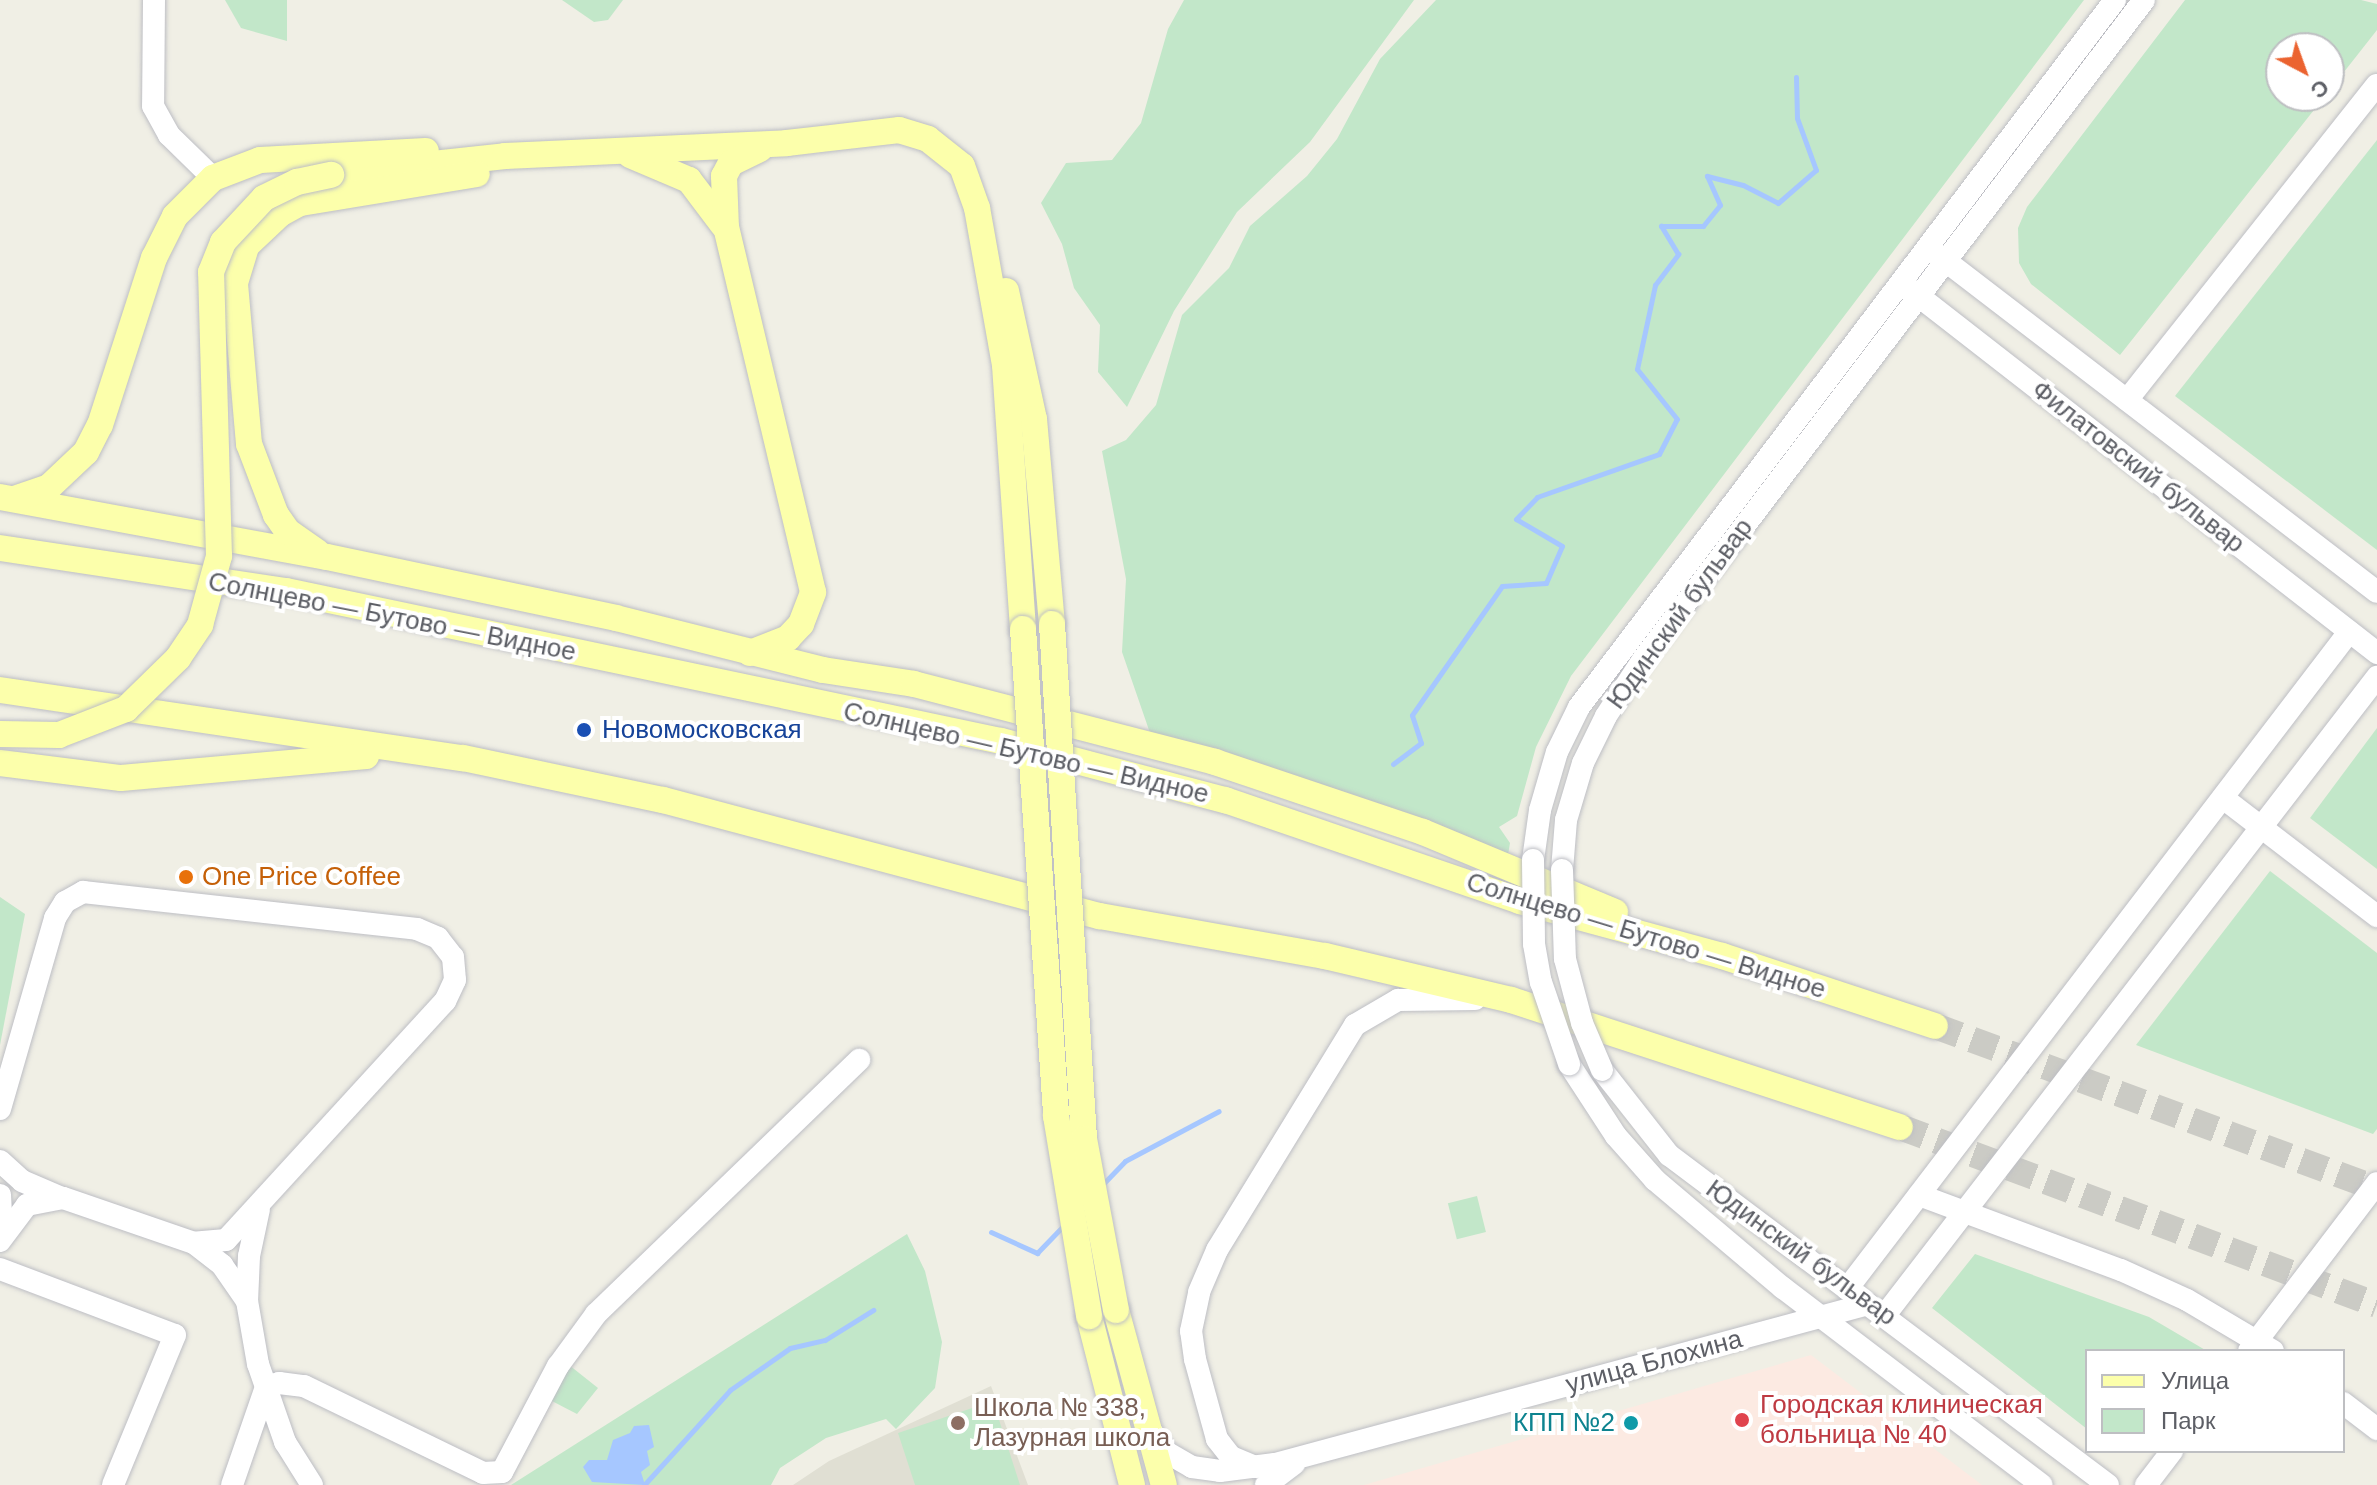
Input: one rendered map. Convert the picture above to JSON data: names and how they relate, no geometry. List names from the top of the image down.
{
  "streets": {
    "main road": ["Солнцево — Бутово — Видное"],
    "street": ["Филатовский бульвар", "Юдинский бульвар", "улица Блохина"]
  },
  "crossings": [
    ["Филатовский бульвар", "Юдинский бульвар"],
    ["Юдинский бульвар", "улица Блохина"]
  ],
  "places": [
    "Новомосковская",
    "One Price Coffee",
    "Городская клиническая больница № 40",
    "Школа № 338, Лазурная школа",
    "КПП №2"
  ],
  "legend": ["Улица", "Парк"],
  "north": "bottom right"
}
